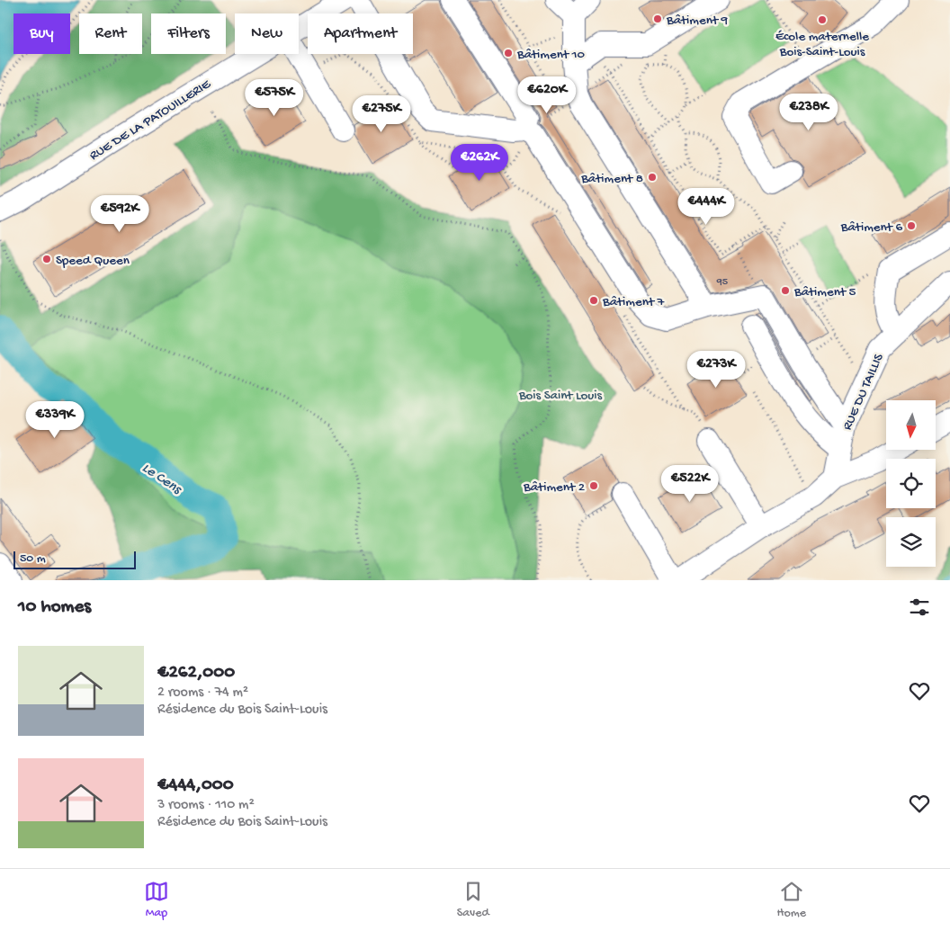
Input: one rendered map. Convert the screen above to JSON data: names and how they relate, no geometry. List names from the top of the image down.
{
  "streets": {
    "street": ["RUE DE LA PATOUILLERIE", "RUE DU TAILLIS"]
  },
  "water": ["Le Cens"],
  "parks": ["Bois Saint Louis"],
  "places": [
    "Bâtiment 9",
    "École maternelle Bois-Saint-Louis",
    "Bâtiment 10",
    "Bâtiment 8",
    "Bâtiment 6",
    "Speed Queen",
    "Bâtiment 5",
    "Bâtiment 7",
    "Bâtiment 2"
  ],
  "house_numbers": ["95"],
  "scale_bar": "50 m",
  "north": "bottom",
  "page": {
    "chip": [
      "Buy",
      "Rent",
      "Filters",
      "New",
      "Apartment"
    ],
    "price": [
      "€620K",
      "€575K",
      "€238K",
      "€275K",
      "€262K",
      "€444K",
      "€592K",
      "€273K",
      "€339K",
      "€522K"
    ],
    "scale": "50 m",
    "heading": "10 homes",
    "list": [
      {
        "name": "€262,000",
        "note": "2 rooms · 74 m² · Résidence du Bois Saint-Louis"
      },
      {
        "name": "€444,000",
        "note": "3 rooms · 110 m² · Résidence du Bois Saint-Louis"
      }
    ],
    "tabs": ["Map", "Saved", "Home"]
  }
}
